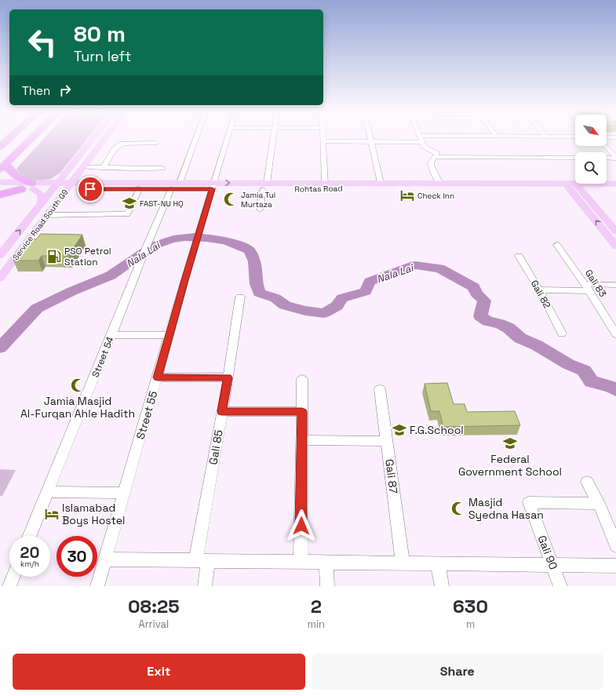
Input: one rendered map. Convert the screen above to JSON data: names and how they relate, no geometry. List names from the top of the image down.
{
  "streets": {
    "main road": ["Rohtas Road", "Service Road South G9"],
    "street": [
      "Gali 83",
      "Gali 82",
      "Street 54",
      "Street 55",
      "Gali 85",
      "Gali 87",
      "Gali 90"
    ]
  },
  "crossings": [
    ["Rohtas Road", "Service Road South G9"],
    ["Rohtas Road", "Street 54"],
    ["Rohtas Road", "Street 55"]
  ],
  "water": ["Nala Lai"],
  "places": {
    "hotel": ["Check Inn", "Islamabad Boys Hostel"],
    "mosque": ["Jamia Tul Murtaza", "Jamia Masjid Al-Furqan Ahle Hadith", "Masjid Syedna Hasan"],
    "school or university": ["FAST-NU HQ", "F.G.School", "Federal Government School"],
    "fuel station": ["PSO Petrol Station"]
  },
  "north": "bottom right",
  "page": {
    "turn": ["80 m", "Turn left"],
    "then": "Then",
    "speed": "20 km/h",
    "limit": "30",
    "eta": [
      "08:25",
      "Arrival",
      "2",
      "min",
      "630",
      "m"
    ],
    "buttons": ["Exit", "Share"]
  }
}
